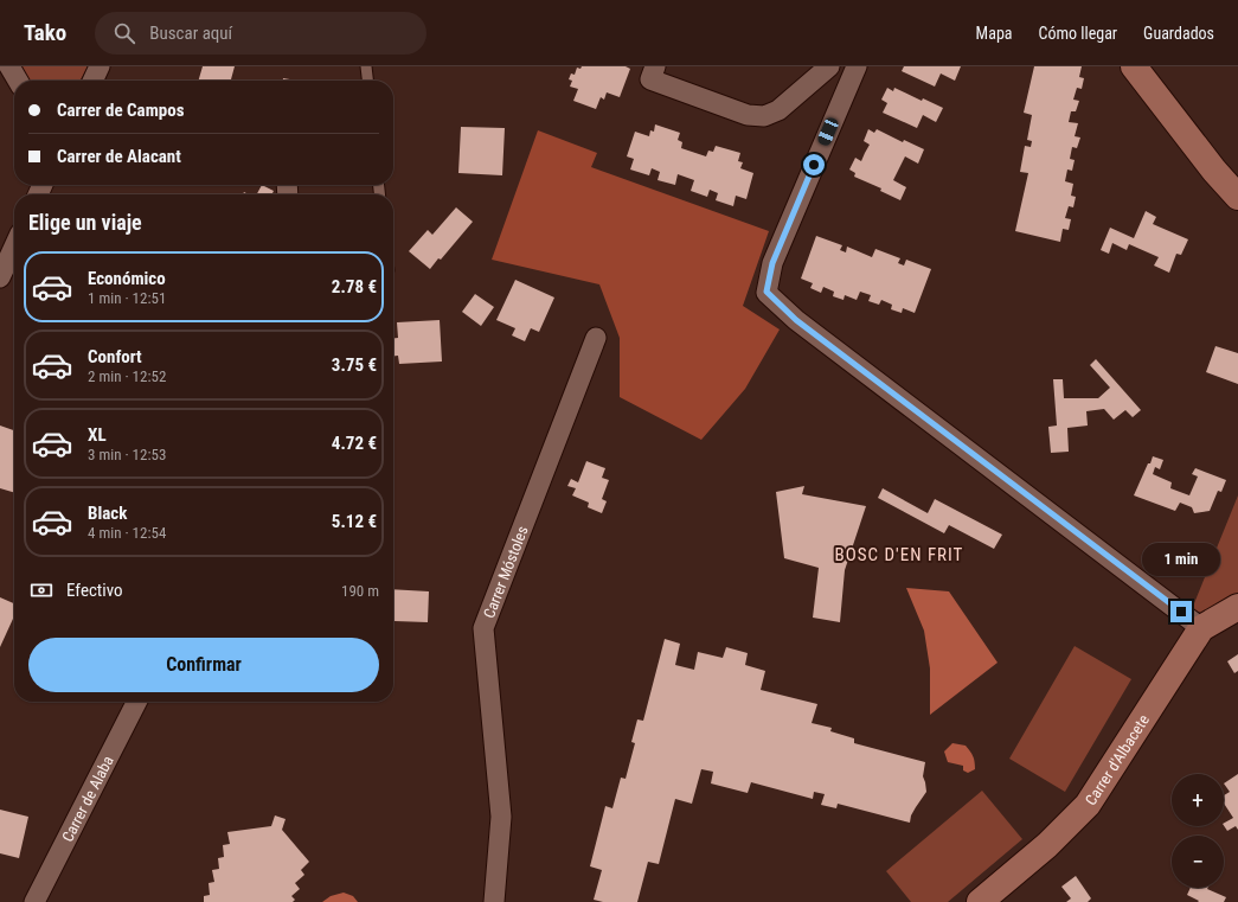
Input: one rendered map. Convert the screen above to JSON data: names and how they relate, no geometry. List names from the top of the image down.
{
  "streets": {
    "street": ["Carrer Móstoles", "Carrer d'Albacete", "Carrer de Alaba"]
  },
  "districts": ["BOSC D'EN FRIT"],
  "page": {
    "header": "Tako",
    "search": "Buscar aquí",
    "nav": ["Mapa", "Cómo llegar", "Guardados"],
    "banner": ["Carrer de Campos", "Carrer de Alacant"],
    "heading": "Elige un viaje",
    "list": [
      {
        "name": "Económico",
        "note": "1 min · 12:51",
        "value": "2.78 €"
      },
      {
        "name": "Confort",
        "note": "2 min · 12:52",
        "value": "3.75 €"
      },
      {
        "name": "XL",
        "note": "3 min · 12:53",
        "value": "4.72 €"
      },
      {
        "name": "Black",
        "note": "4 min · 12:54",
        "value": "5.12 €"
      }
    ],
    "bubble": "1 min",
    "pay": ["Efectivo", "190 m"],
    "buttons": "Confirmar",
    "map_buttons": ["+", "−"]
  }
}
